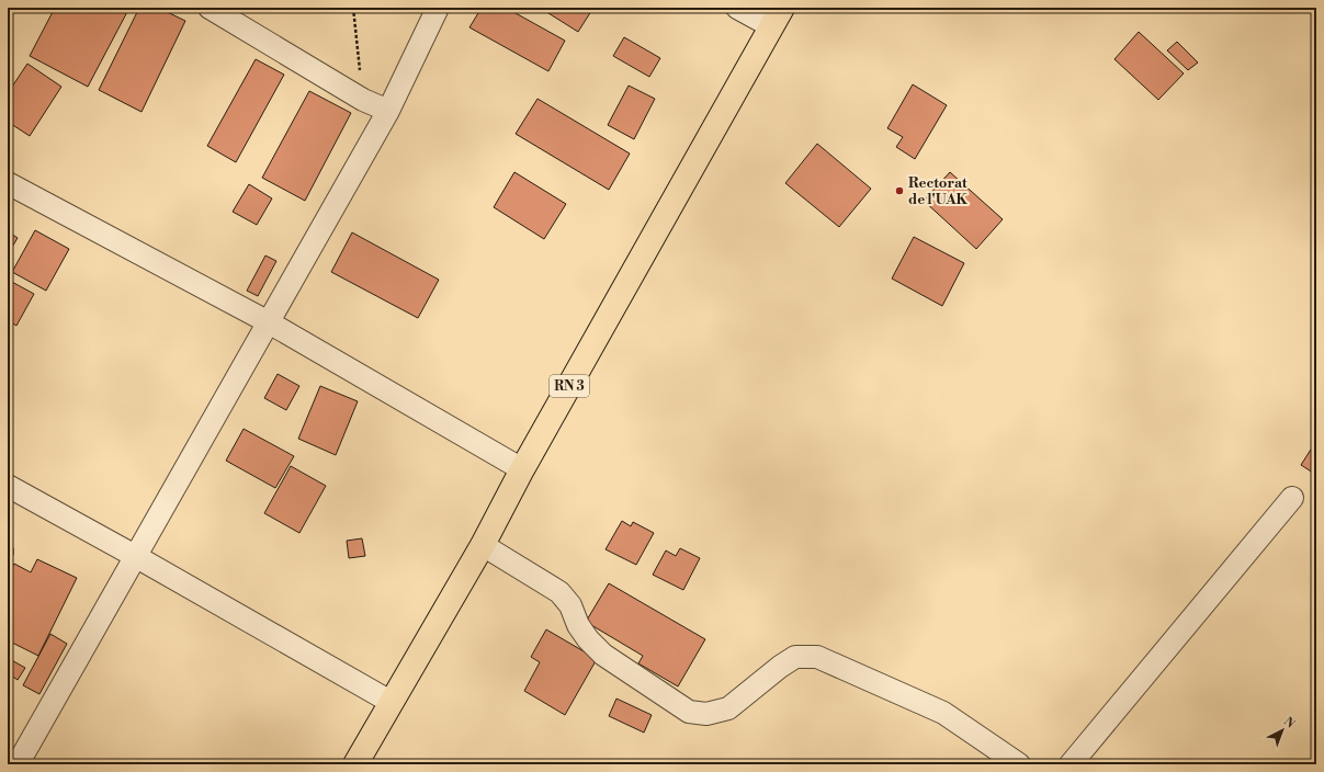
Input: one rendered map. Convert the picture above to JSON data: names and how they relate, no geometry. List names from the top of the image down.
{
  "streets": {
    "main road": ["RN 3"]
  },
  "places": ["Rectorat de l'UAK"],
  "north": "top right"
}
